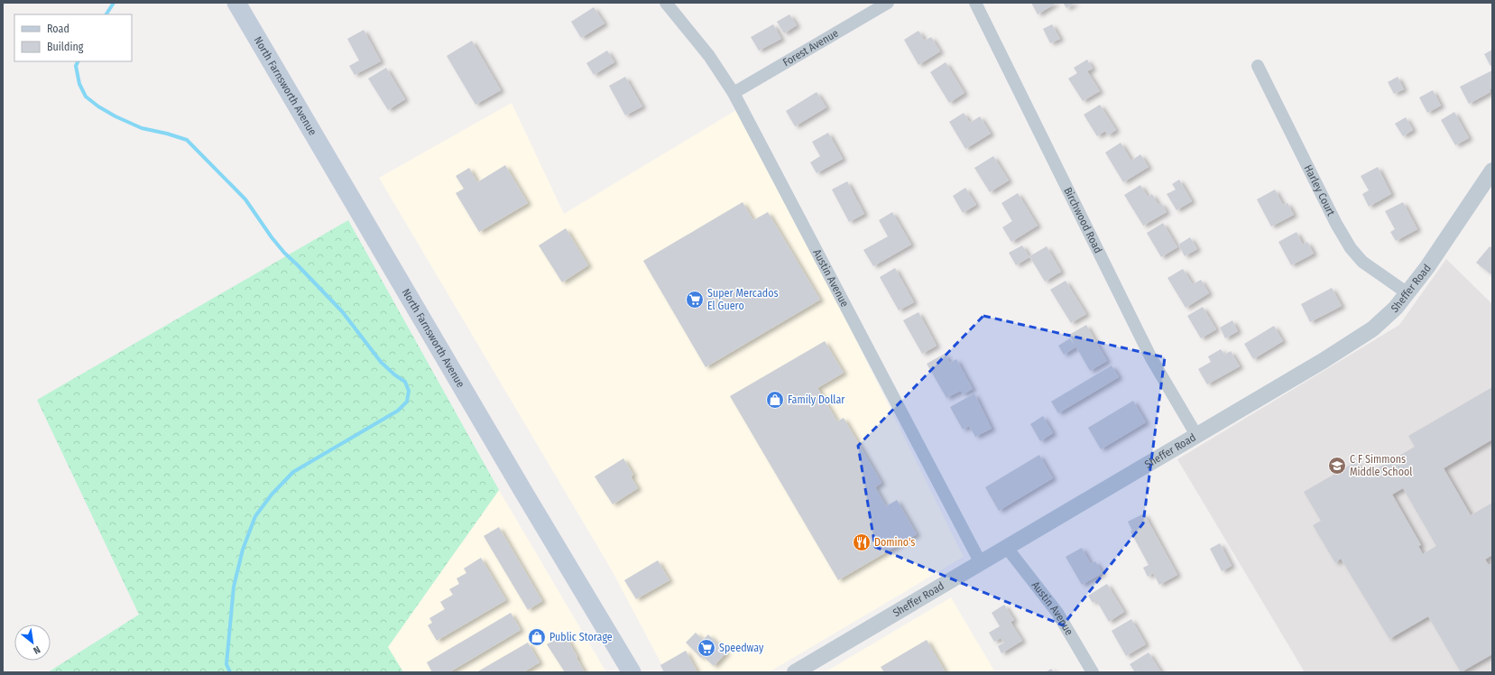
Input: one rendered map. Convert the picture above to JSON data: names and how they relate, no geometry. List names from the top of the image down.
{
  "streets": {
    "main road": ["North Farnsworth Avenue"],
    "street": [
      "Forest Avenue",
      "Harley Court",
      "Birchwood Road",
      "Austin Avenue",
      "Sheffer Road"
    ]
  },
  "crossings": [
    ["Forest Avenue", "Austin Avenue"],
    ["Harley Court", "Sheffer Road"],
    ["Birchwood Road", "Sheffer Road"],
    ["Austin Avenue", "Sheffer Road"]
  ],
  "places": {
    "supermarket": ["Super Mercados El Guero", "Speedway"],
    "shop": ["Family Dollar", "Public Storage"],
    "school or university": ["C F Simmons Middle School"],
    "restaurant": ["Domino's"]
  },
  "legend": ["Road", "Building"],
  "north": "bottom right"
}
